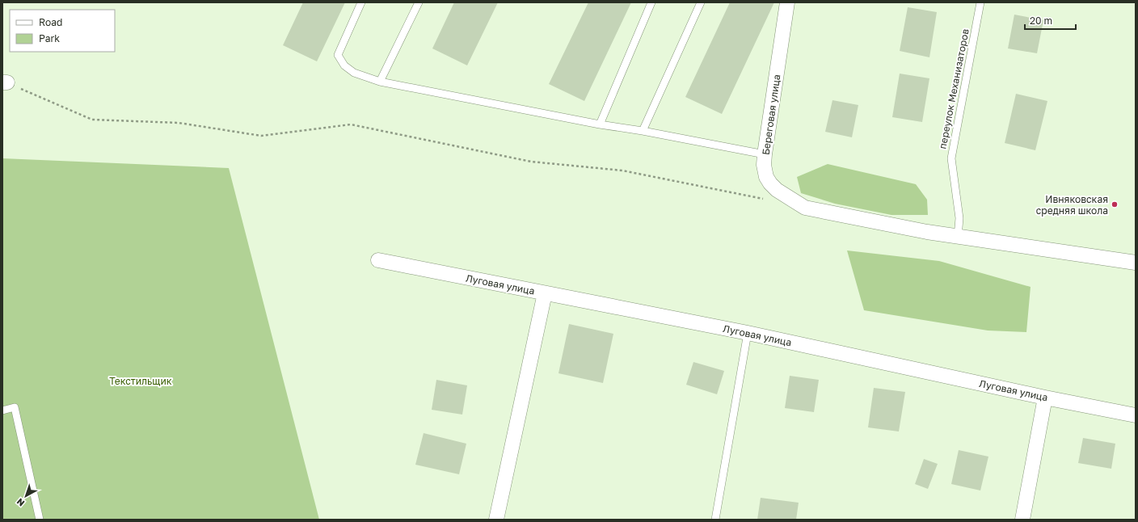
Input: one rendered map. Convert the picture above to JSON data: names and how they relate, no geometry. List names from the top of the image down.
{
  "streets": {
    "street": ["Береговая улица", "Луговая улица"],
    "lane": ["переулок Механизаторов"]
  },
  "crossings": [
    ["переулок Механизаторов", "Береговая улица"]
  ],
  "parks": ["Текстильщик"],
  "places": ["Ивняковская средняя школа"],
  "legend": ["Road", "Park"],
  "scale_bar": "20 m",
  "north": "bottom left"
}
